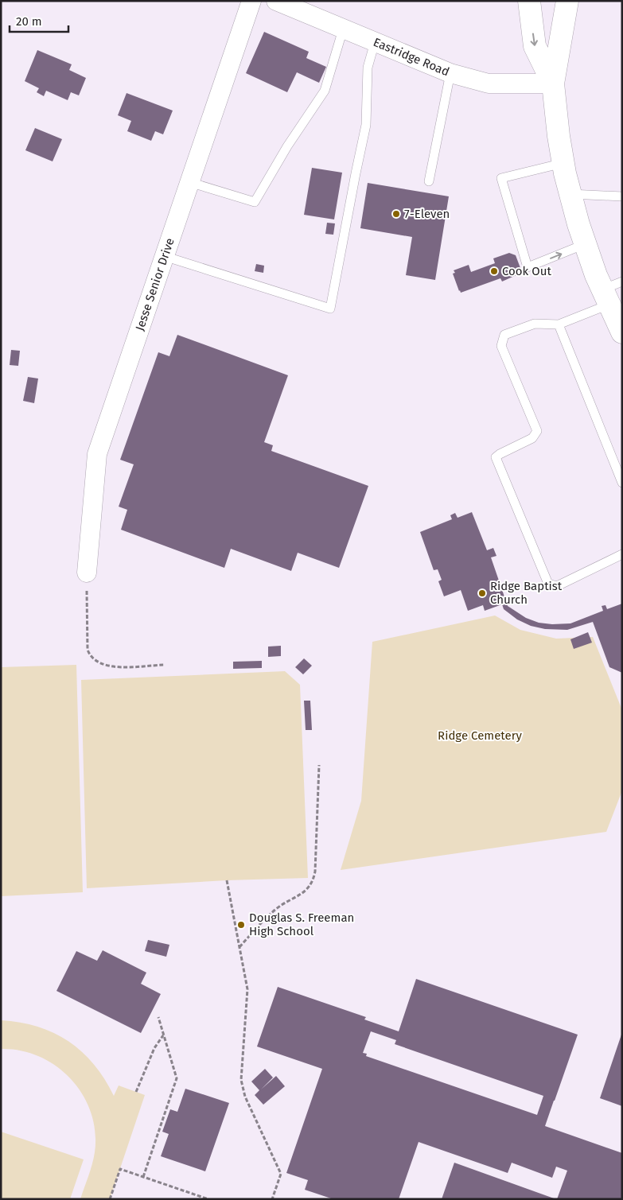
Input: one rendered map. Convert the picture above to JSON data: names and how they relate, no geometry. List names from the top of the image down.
{
  "streets": {
    "street": ["Eastridge Road", "Jesse Senior Drive"]
  },
  "parks": ["Ridge Cemetery"],
  "places": [
    "7-Eleven",
    "Cook Out",
    "Ridge Baptist Church",
    "Douglas S. Freeman High School"
  ],
  "scale_bar": "20 m"
}
